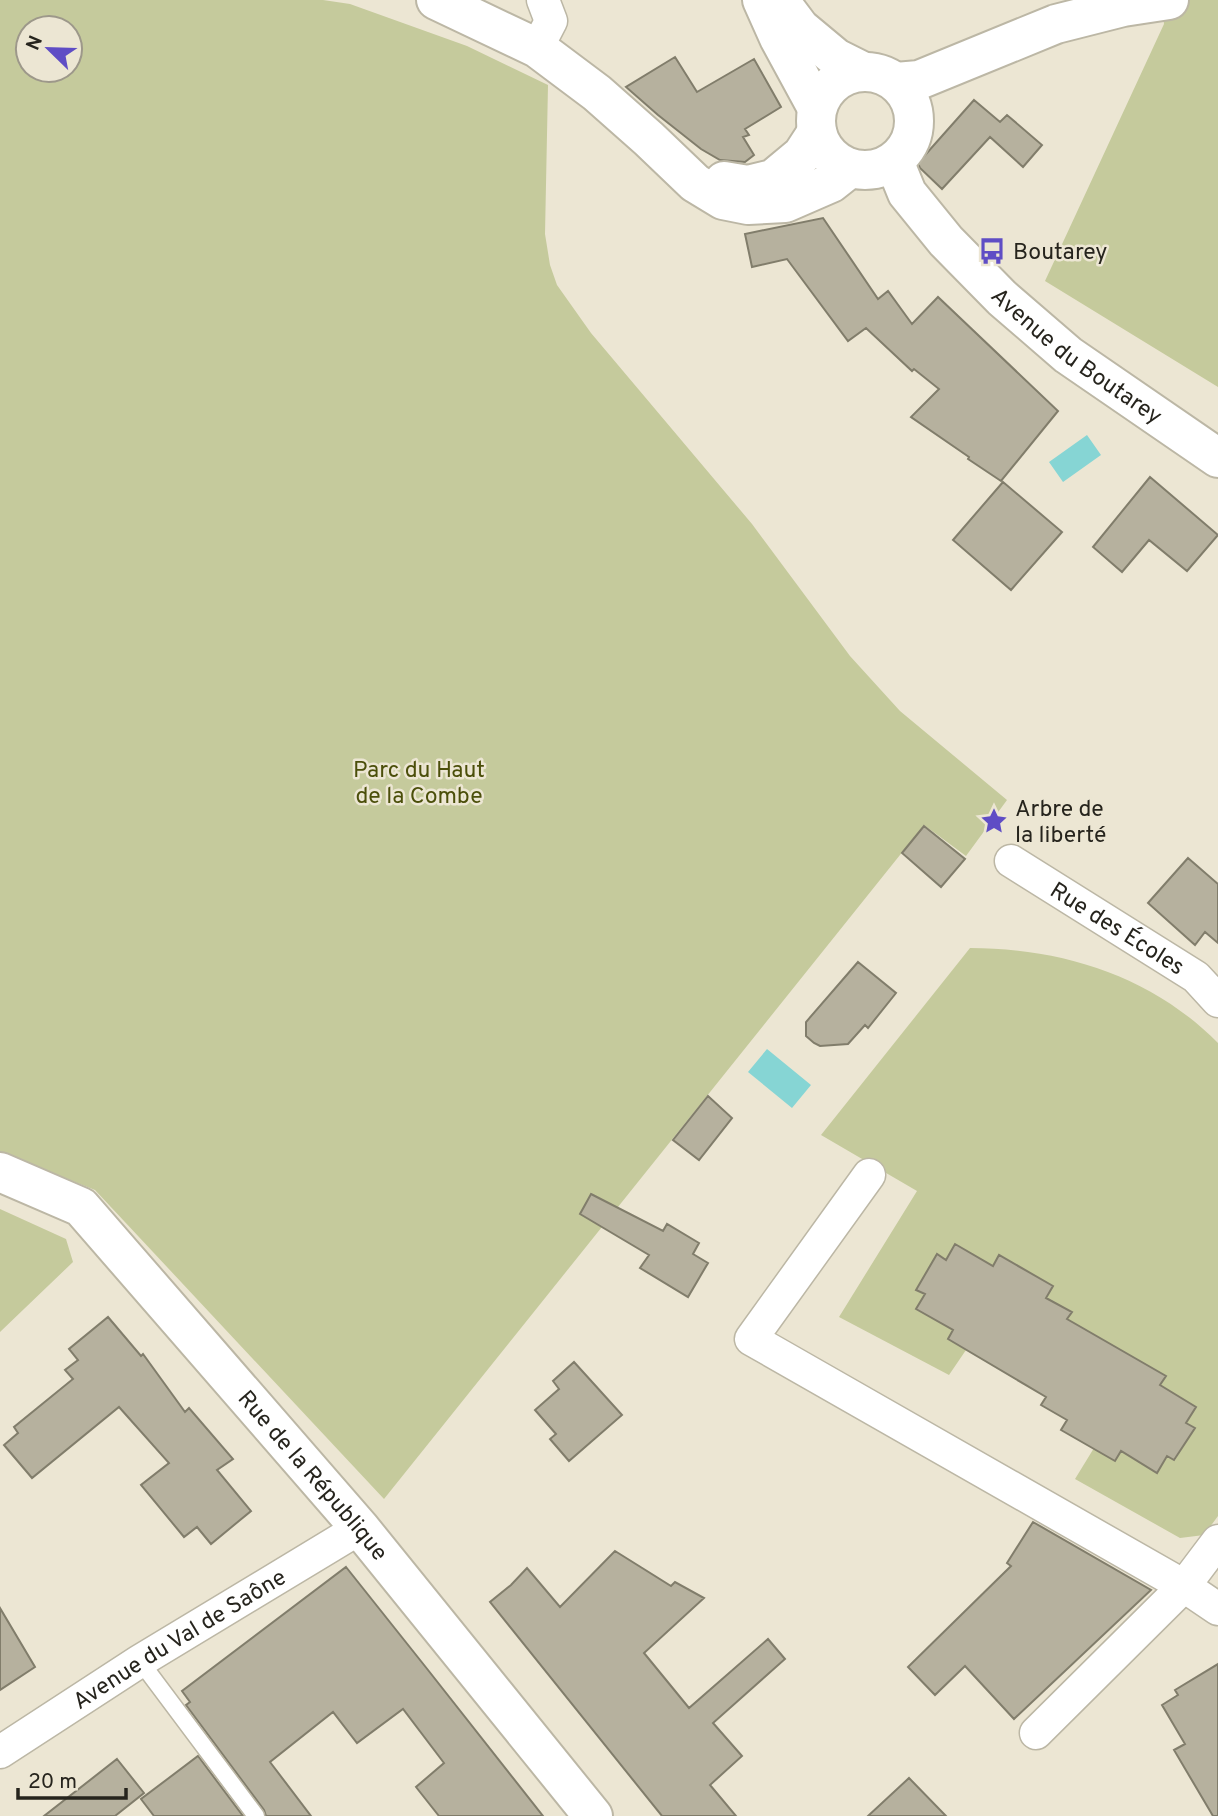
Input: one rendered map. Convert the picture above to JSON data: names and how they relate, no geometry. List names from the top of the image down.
{
  "streets": {
    "main road": ["Avenue du Boutarey", "Rue de la République"],
    "street": ["Rue des Écoles", "Avenue du Val de Saône"]
  },
  "crossings": [
    ["Rue de la République", "Avenue du Val de Saône"]
  ],
  "parks": ["Parc du Haut de la Combe"],
  "places": {
    "bus stop": ["Boutarey"],
    "place": ["Arbre de la liberté"]
  },
  "scale_bar": "20 m",
  "north": "top left"
}
